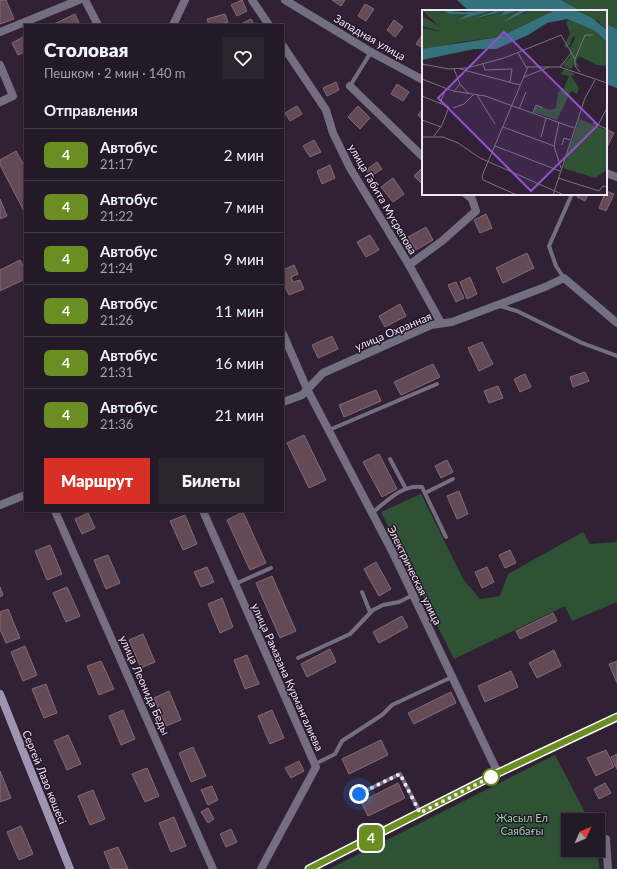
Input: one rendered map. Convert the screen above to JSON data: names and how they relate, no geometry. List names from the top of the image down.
{
  "streets": {
    "street": [
      "Западная улица",
      "улица Габита Мусрепова",
      "улица Охранная",
      "Электрическая улица",
      "улица Рамазана Курмангалиева",
      "улица Леонида Беды",
      "Сергей Лазо көшесі"
    ]
  },
  "crossings": [
    ["улица Габита Мусрепова", "улица Охранная"],
    ["улица Охранная", "Электрическая улица"]
  ],
  "parks": ["Жасыл Ел Саябағы"],
  "lines": ["bus line 4"],
  "north": "top right",
  "page": {
    "on_map": "4",
    "heading": [
      ["Столовая", "Пешком · 2 мин · 140 m"],
      "Отправления"
    ],
    "list": [
      {
        "mark": "4",
        "name": "Автобус",
        "note": "21:17",
        "value": "2 мин"
      },
      {
        "mark": "4",
        "name": "Автобус",
        "note": "21:22",
        "value": "7 мин"
      },
      {
        "mark": "4",
        "name": "Автобус",
        "note": "21:24",
        "value": "9 мин"
      },
      {
        "mark": "4",
        "name": "Автобус",
        "note": "21:26",
        "value": "11 мин"
      },
      {
        "mark": "4",
        "name": "Автобус",
        "note": "21:31",
        "value": "16 мин"
      },
      {
        "mark": "4",
        "name": "Автобус",
        "note": "21:36",
        "value": "21 мин"
      }
    ],
    "buttons": ["Маршрут", "Билеты"]
  }
}
